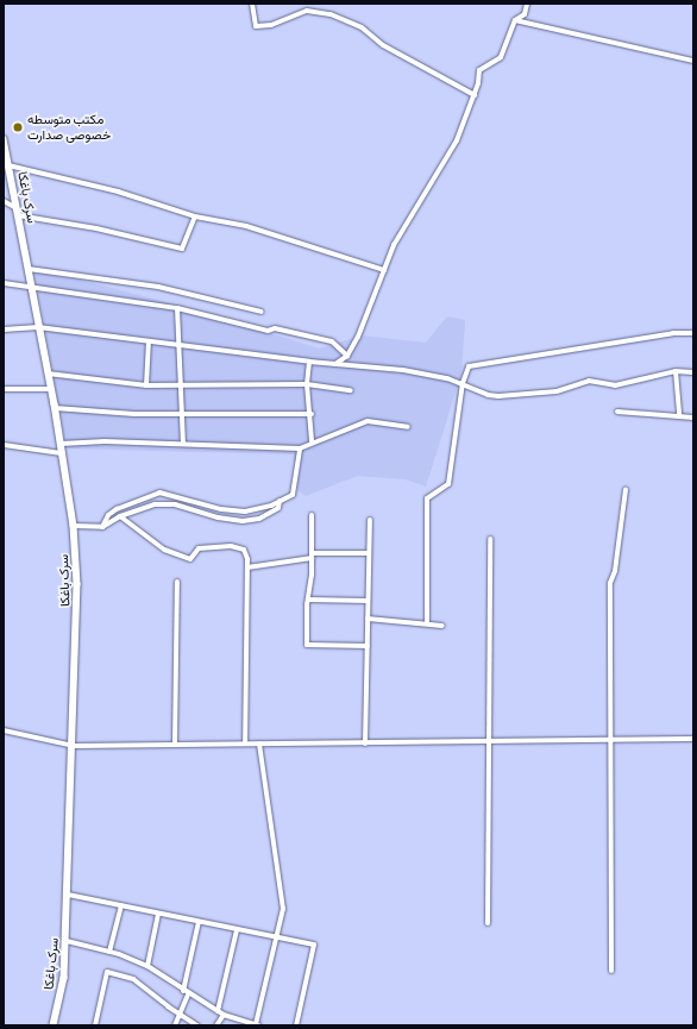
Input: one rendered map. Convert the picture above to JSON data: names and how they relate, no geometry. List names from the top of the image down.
{
  "streets": {
    "street": ["سرک باغکا"]
  },
  "places": ["مکتب متوسطه خصوصی صدارت"]
}
